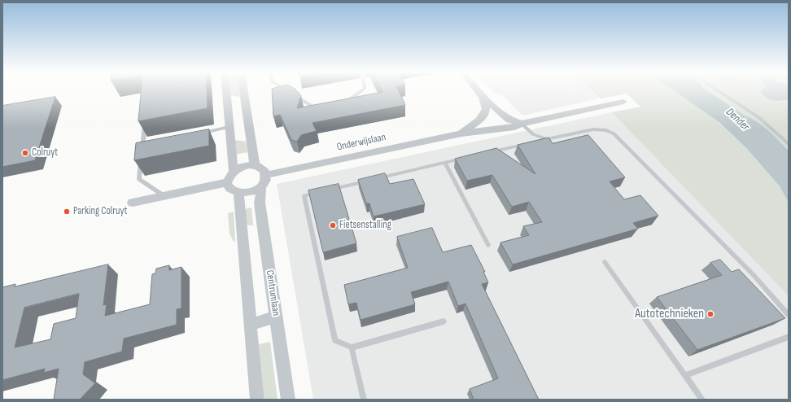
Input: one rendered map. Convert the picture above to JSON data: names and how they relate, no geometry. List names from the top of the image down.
{
  "streets": {
    "street": ["Onderwijslaan", "Centrumlaan"]
  },
  "crossings": [
    ["Onderwijslaan", "Centrumlaan"]
  ],
  "water": ["Dender"],
  "places": [
    "Colruyt",
    "Parking Colruyt",
    "Fietsenstalling",
    "Autotechnieken"
  ]
}
